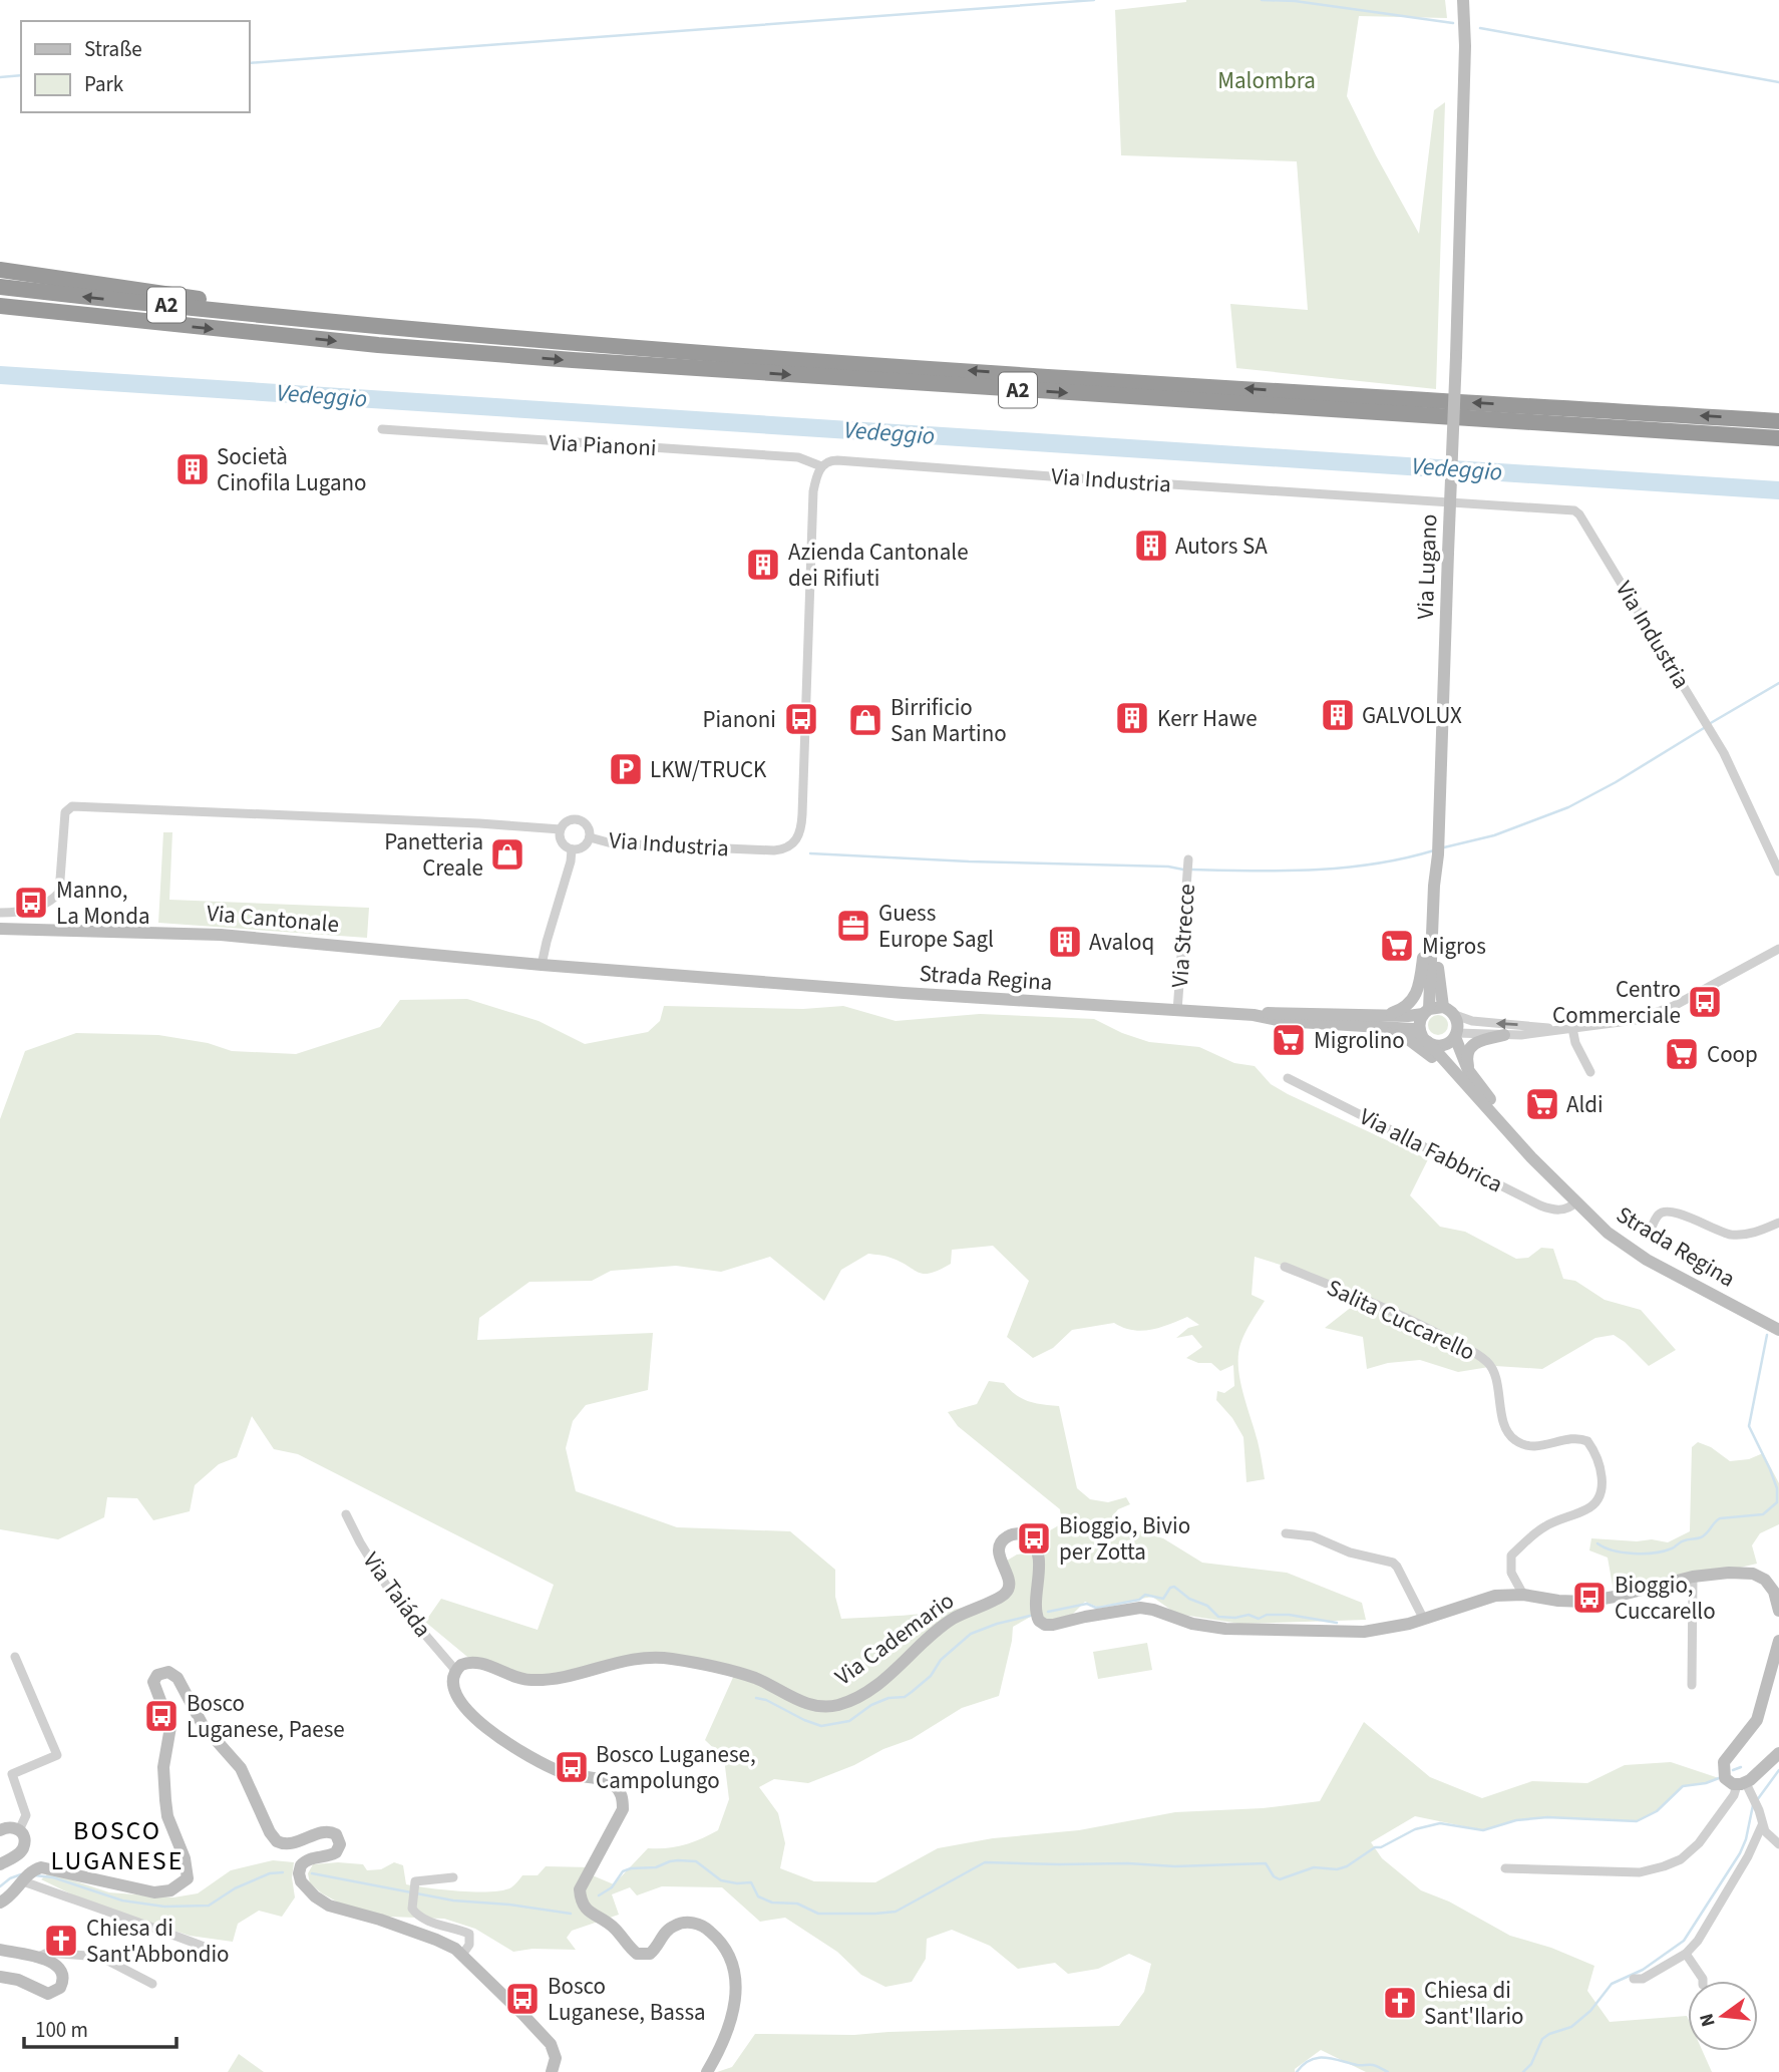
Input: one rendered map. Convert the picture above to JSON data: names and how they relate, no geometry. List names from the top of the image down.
{
  "streets": {
    "highway": ["A2"],
    "main road": [
      "Via Lugano",
      "Via Cantonale",
      "Strada Regina",
      "Via Cademario"
    ],
    "street": [
      "Via Pianoni",
      "Via Industria",
      "Via Strecce",
      "Via alla Fabbrica",
      "Salita Cuccarello",
      "Via Taiáda"
    ]
  },
  "crossings": [
    ["Via Pianoni", "Via Industria"],
    ["Via Lugano", "Strada Regina"],
    ["Via Cantonale", "Strada Regina"],
    ["Via Strecce", "Strada Regina"],
    ["Strada Regina", "Via alla Fabbrica"],
    ["Salita Cuccarello", "Via Cademario"],
    ["Via Taiáda", "Via Cademario"]
  ],
  "districts": ["BOSCO LUGANESE"],
  "water": ["Vedeggio"],
  "parks": ["Malombra"],
  "places": {
    "building": [
      "Società Cinofila Lugano",
      "Autors SA",
      "Azienda Cantonale dei Rifiuti",
      "GALVOLUX",
      "Kerr Hawe",
      "Avaloq"
    ],
    "bus stop": [
      "Pianoni",
      "Manno, La Monda",
      "Centro Commerciale",
      "Bioggio, Bivio per Zotta",
      "Bioggio, Cuccarello",
      "Bosco Luganese, Paese",
      "Bosco Luganese, Campolungo",
      "Bosco Luganese, Bassa"
    ],
    "shop": ["Birrificio San Martino", "Panetteria Creale"],
    "parking": ["LKW/TRUCK"],
    "office": ["Guess Europe Sagl"],
    "supermarket": [
      "Migros",
      "Migrolino",
      "Coop",
      "Aldi"
    ],
    "church": ["Chiesa di Sant'Abbondio", "Chiesa di Sant'Ilario"]
  },
  "legend": ["Straße", "Park"],
  "scale_bar": "100 m",
  "north": "left"
}
